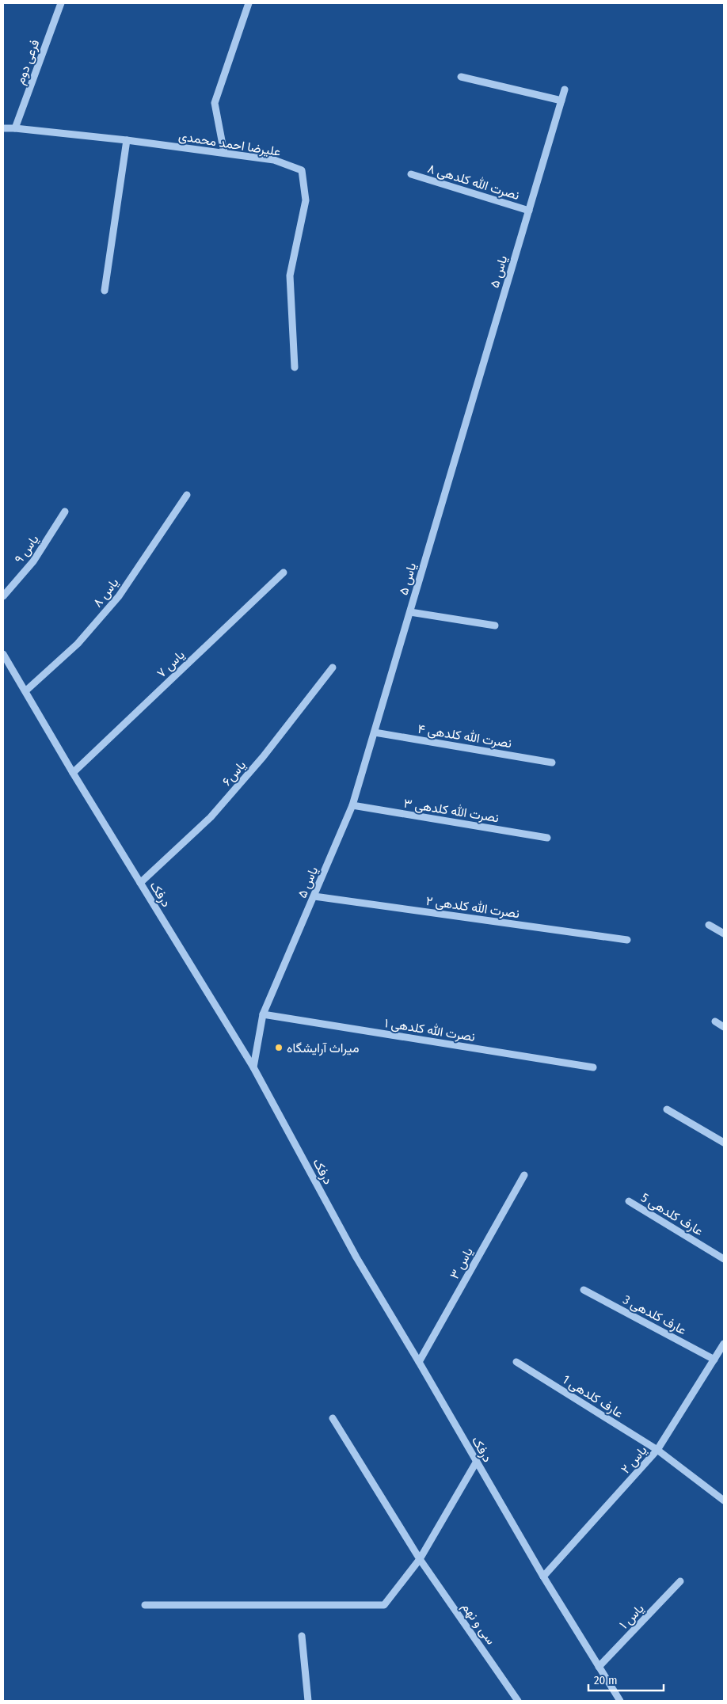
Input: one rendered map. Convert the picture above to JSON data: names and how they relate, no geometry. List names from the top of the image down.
{
  "streets": {
    "street": [
      "فرعی دوم",
      "علیرضا احمد محمدی",
      "نصرت الله کلدهی ۸",
      "یاس ۵",
      "یاس ۹",
      "یاس ۸",
      "یاس ۷",
      "نصرت الله کلدهی ۴",
      "یاس۶",
      "نصرت الله کلدهی ۳",
      "درفک",
      "نصرت الله کلدهی ۲",
      "نصرت الله کلدهی ۱",
      "عارف کلدهی 5",
      "یاس ۳",
      "عارف کلدهی 3",
      "عارف کلدهی 1",
      "یاس ۲",
      "یاس ۱",
      "سی و نهم"
    ]
  },
  "crossings": [
    ["فرعی دوم", "علیرضا احمد محمدی"],
    ["نصرت الله کلدهی ۸", "یاس ۵"],
    ["یاس ۵", "نصرت الله کلدهی ۴"],
    ["یاس ۵", "نصرت الله کلدهی ۳"],
    ["یاس ۵", "درفک"],
    ["یاس ۵", "نصرت الله کلدهی ۲"],
    ["یاس ۵", "نصرت الله کلدهی ۱"],
    ["یاس ۸", "درفک"],
    ["یاس ۷", "درفک"],
    ["یاس۶", "درفک"],
    ["درفک", "یاس ۳"],
    ["درفک", "یاس ۲"],
    ["درفک", "یاس ۱"],
    ["عارف کلدهی 3", "یاس ۲"],
    ["عارف کلدهی 1", "یاس ۲"]
  ],
  "places": ["میراث آرایشگاه"],
  "scale_bar": "20 m"
}
